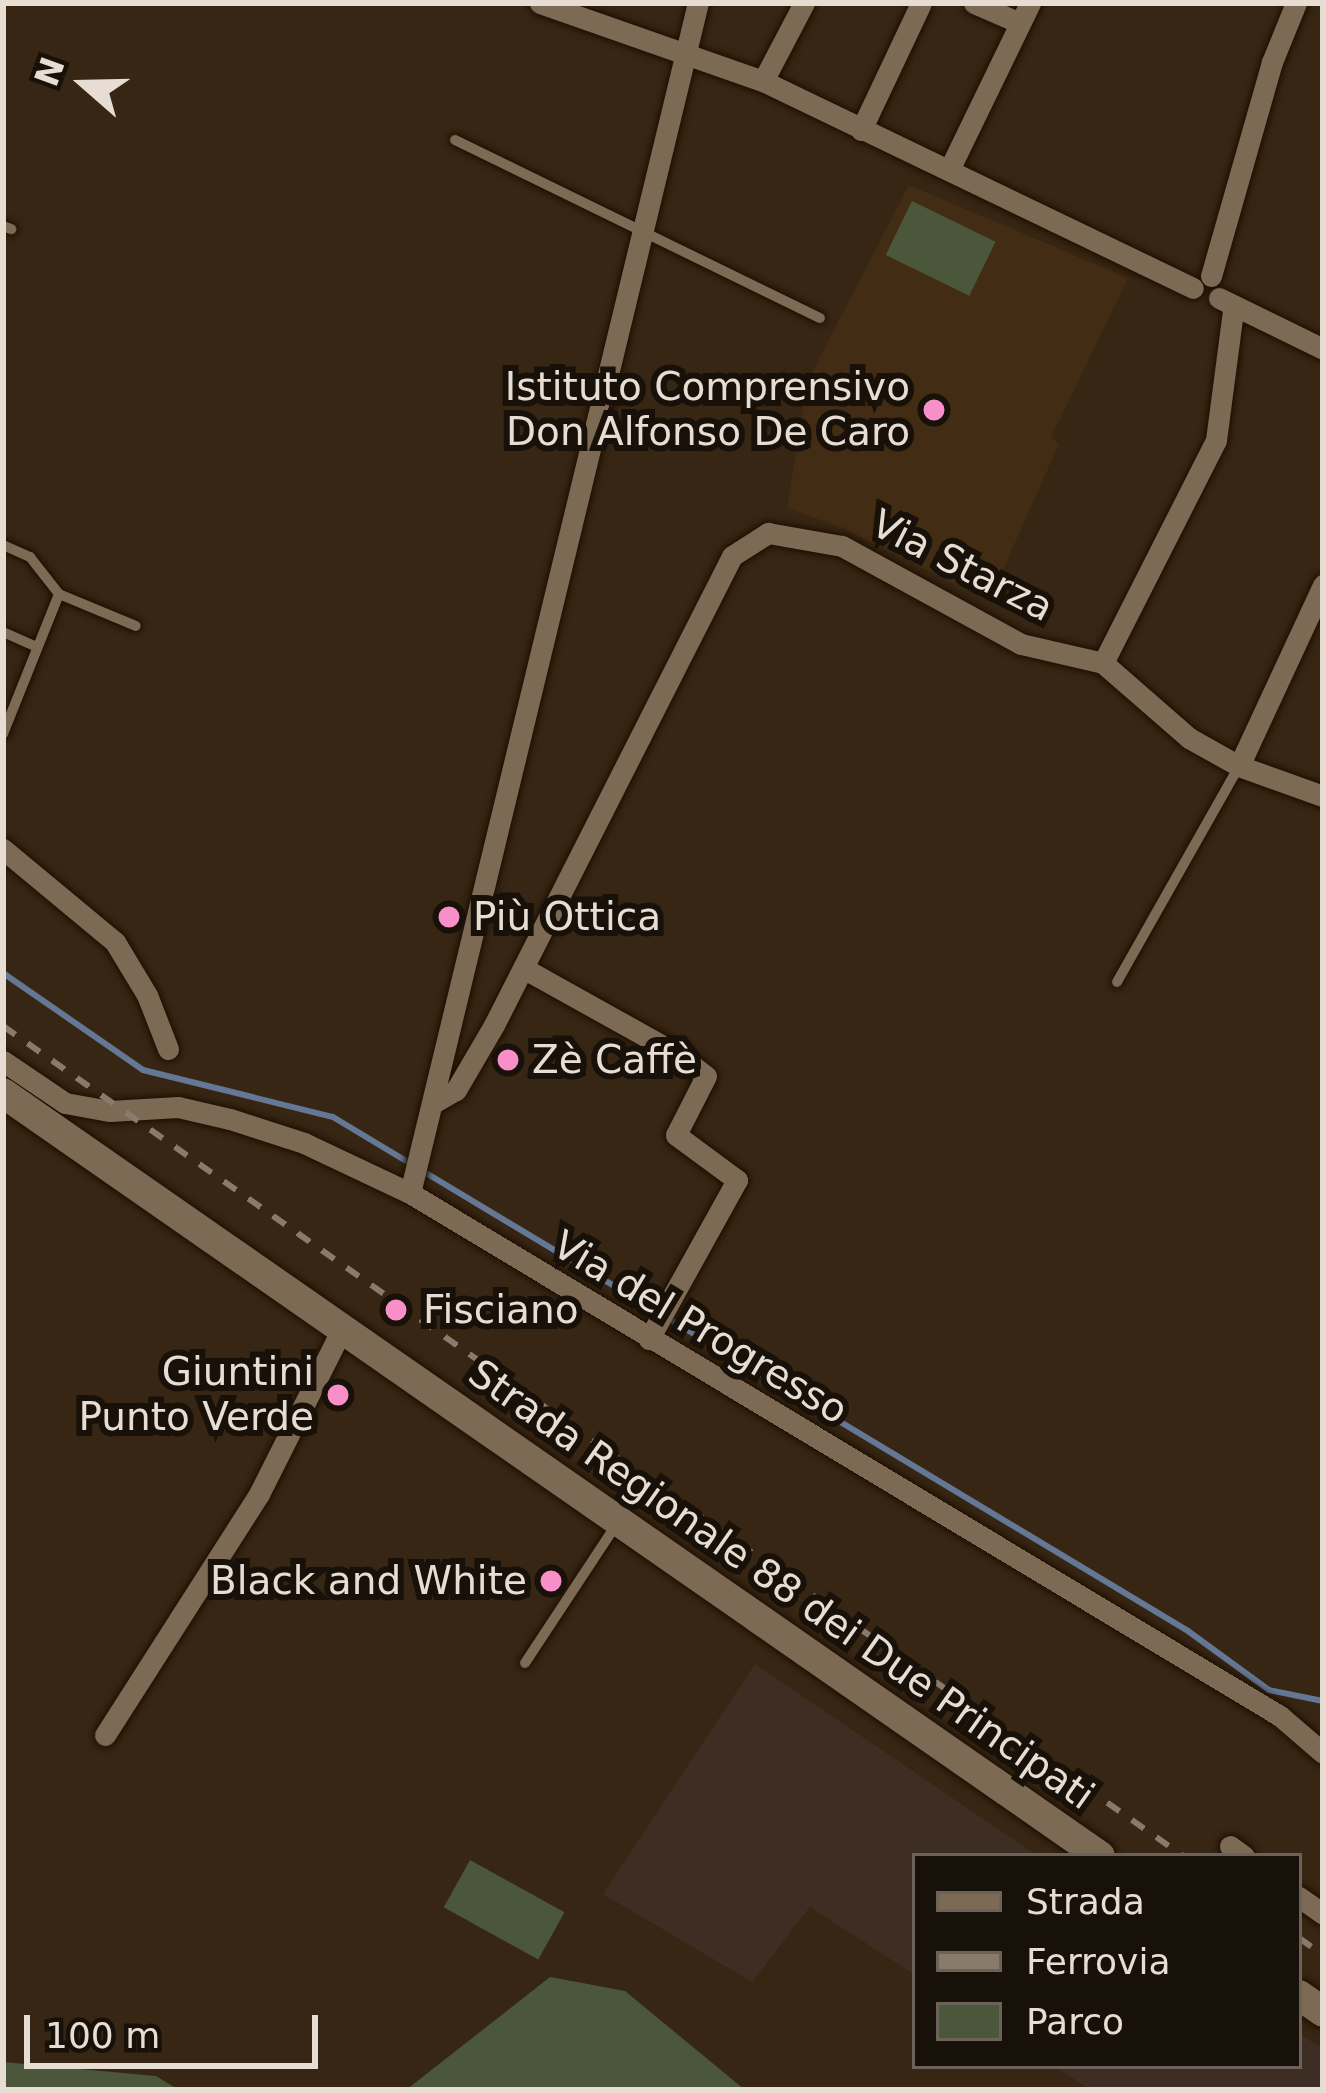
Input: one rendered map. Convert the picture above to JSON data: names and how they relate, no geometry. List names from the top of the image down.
{
  "streets": {
    "main road": ["Strada Regionale 88 dei Due Principati"],
    "street": ["Via Starza", "Via del Progresso"]
  },
  "places": [
    "Istituto Comprensivo Don Alfonso De Caro",
    "Più Ottica",
    "Zè Caffè",
    "Fisciano",
    "Giuntini Punto Verde",
    "Black and White"
  ],
  "legend": ["Strada", "Ferrovia", "Parco"],
  "scale_bar": "100 m",
  "north": "left"
}
